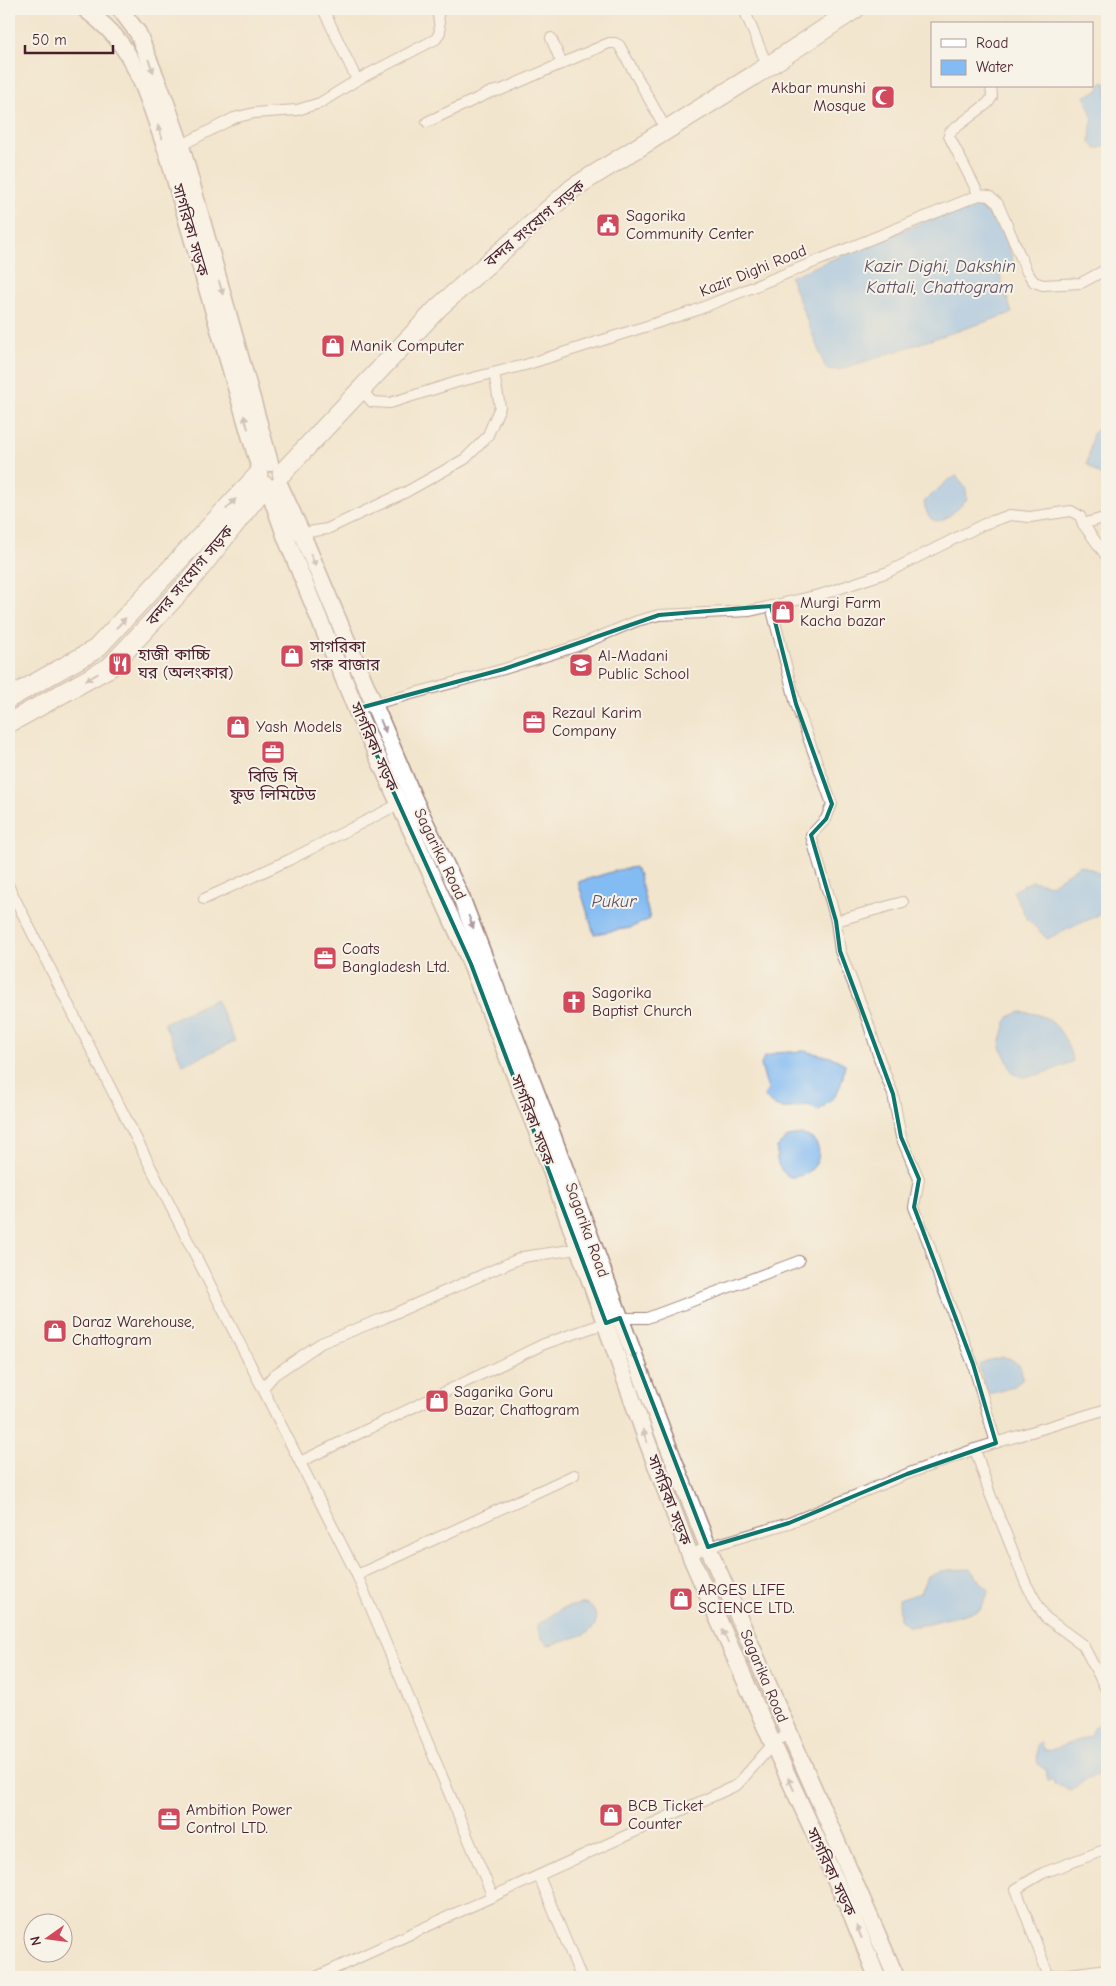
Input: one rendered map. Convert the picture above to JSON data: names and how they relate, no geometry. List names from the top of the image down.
{
  "streets": {
    "highway": ["বন্দর সংযোগ সড়ক"],
    "main road": ["সাগরিকা সড়ক", "Sagarika Road"],
    "street": ["Kazir Dighi Road"]
  },
  "crossings": [
    ["বন্দর সংযোগ সড়ক", "সাগরিকা সড়ক"],
    ["বন্দর সংযোগ সড়ক", "Kazir Dighi Road"],
    ["সাগরিকা সড়ক", "Sagarika Road"]
  ],
  "one_way": ["Sagarika Road"],
  "water": ["Kazir Dighi, Dakshin Kattali, Chattogram", "Pukur"],
  "places": {
    "mosque": ["Akbar munshi Mosque"],
    "public building": ["Sagorika Community Center"],
    "shop": [
      "Manik Computer",
      "Murgi Farm Kacha bazar",
      "সাগরিকা গরু বাজার",
      "Yash Models",
      "Daraz Warehouse, Chattogram",
      "Sagarika Goru Bazar, Chattogram",
      "ARGES LIFE SCIENCE LTD.",
      "BCB Ticket Counter"
    ],
    "restaurant": ["হাজী কাচ্চি ঘর (অলংকার)"],
    "school or university": ["Al-Madani Public School"],
    "office": [
      "Rezaul Karim Company",
      "বিডি সি ফুড লিমিটেড",
      "Coats Bangladesh Ltd.",
      "Ambition Power Control LTD."
    ],
    "church": ["Sagorika Baptist Church"]
  },
  "legend": ["Road", "Water"],
  "scale_bar": "50 m",
  "north": "left"
}
